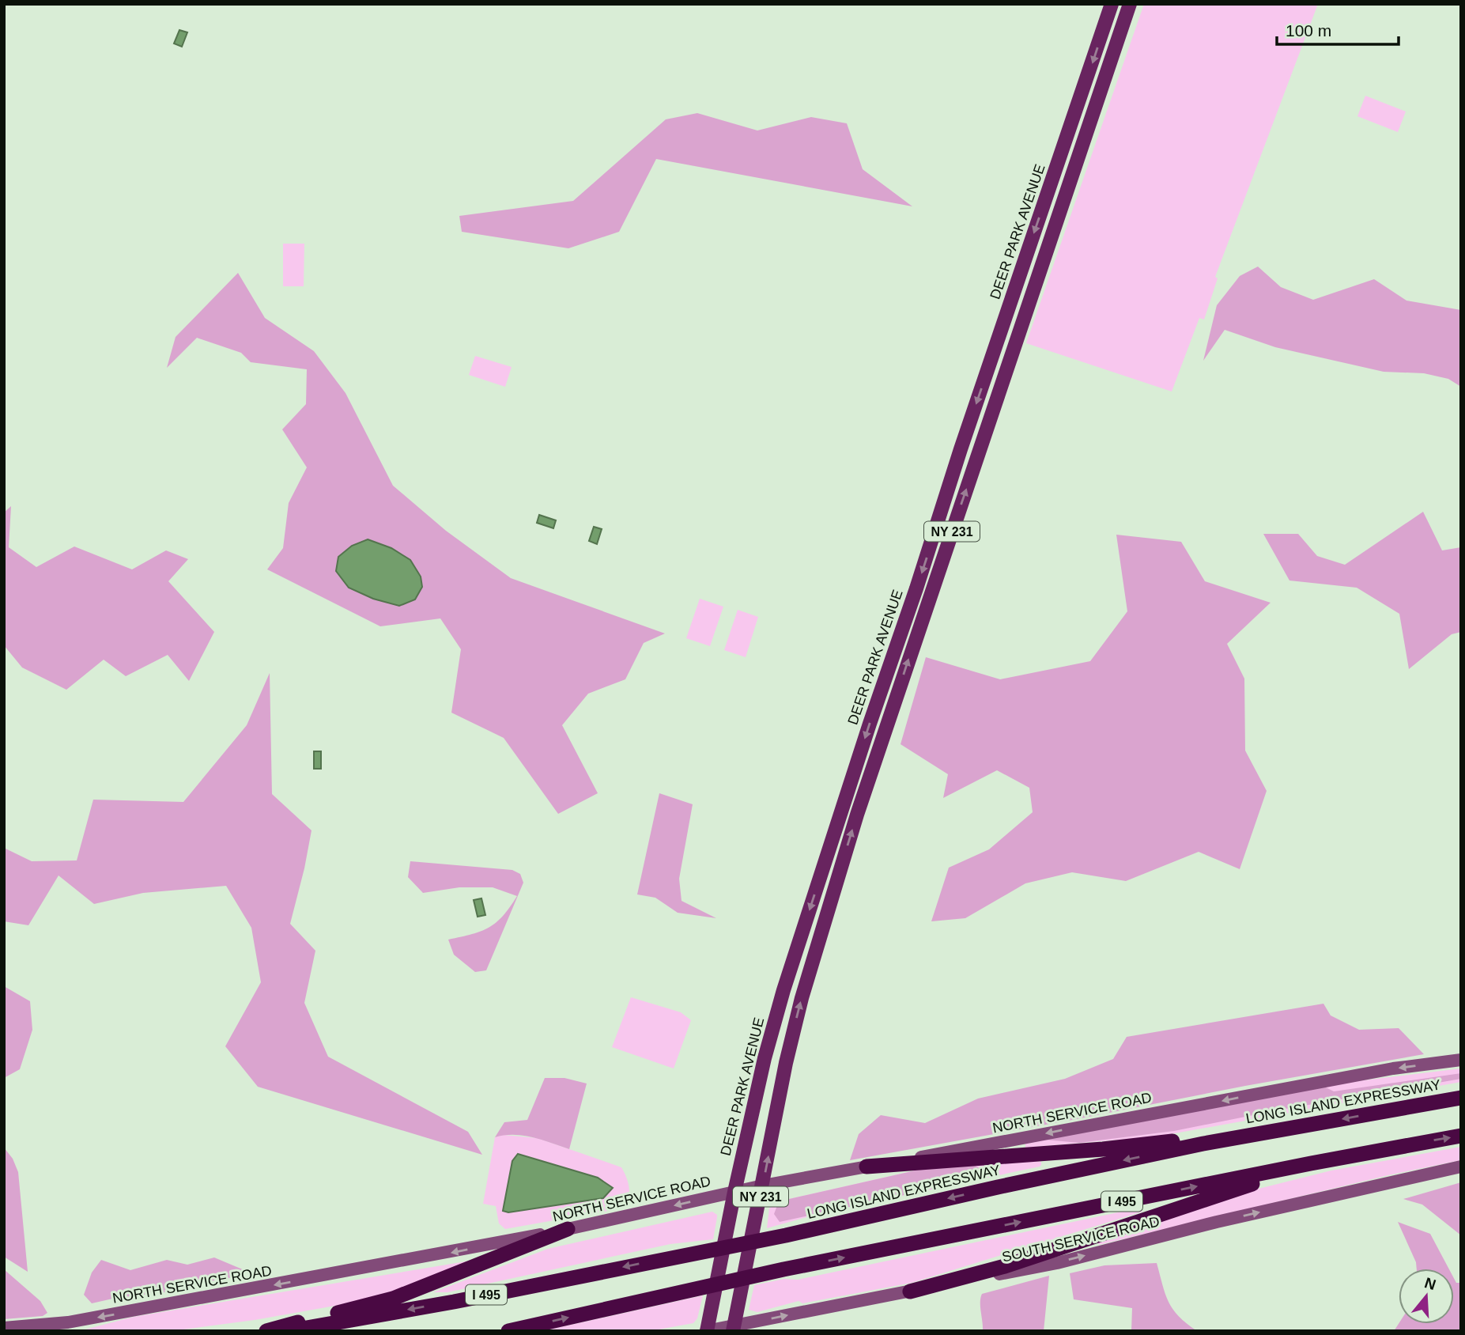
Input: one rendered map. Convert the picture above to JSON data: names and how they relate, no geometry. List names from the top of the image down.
{
  "streets": {
    "highway": ["LONG ISLAND EXPRESSWAY", "I 495"],
    "main road": [
      "DEER PARK AVENUE",
      "NY 231",
      "NORTH SERVICE ROAD",
      "SOUTH SERVICE ROAD"
    ]
  },
  "crossings": [
    ["DEER PARK AVENUE", "NORTH SERVICE ROAD"],
    ["DEER PARK AVENUE", "SOUTH SERVICE ROAD"],
    ["NY 231", "NORTH SERVICE ROAD"],
    ["NY 231", "SOUTH SERVICE ROAD"]
  ],
  "one_way": ["NORTH SERVICE ROAD", "SOUTH SERVICE ROAD"],
  "scale_bar": "100 m",
  "north": "top"
}
